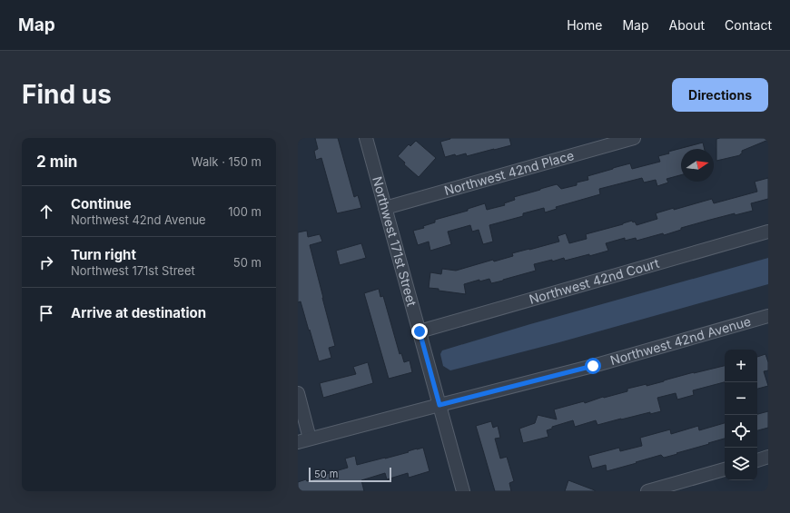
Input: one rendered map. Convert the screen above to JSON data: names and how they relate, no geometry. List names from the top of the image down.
{
  "streets": {
    "street": [
      "Northwest 42nd Place",
      "Northwest 171st Street",
      "Northwest 42nd Court",
      "Northwest 42nd Avenue"
    ]
  },
  "crossings": [
    ["Northwest 42nd Place", "Northwest 171st Street"],
    ["Northwest 171st Street", "Northwest 42nd Court"],
    ["Northwest 171st Street", "Northwest 42nd Avenue"]
  ],
  "scale_bar": "50 m",
  "north": "right",
  "page": {
    "header": "Map",
    "nav": [
      "Home",
      "Map",
      "About",
      "Contact"
    ],
    "buttons": "Directions",
    "title": "Find us",
    "heading": ["2 min", "Walk · 150 m"],
    "list": [
      ["Continue", "Northwest 42nd Avenue", "100 m"],
      ["Turn right", "Northwest 171st Street", "50 m"],
      "Arrive at destination"
    ],
    "map_buttons": ["+", "−"],
    "scale": "50 m"
  }
}
